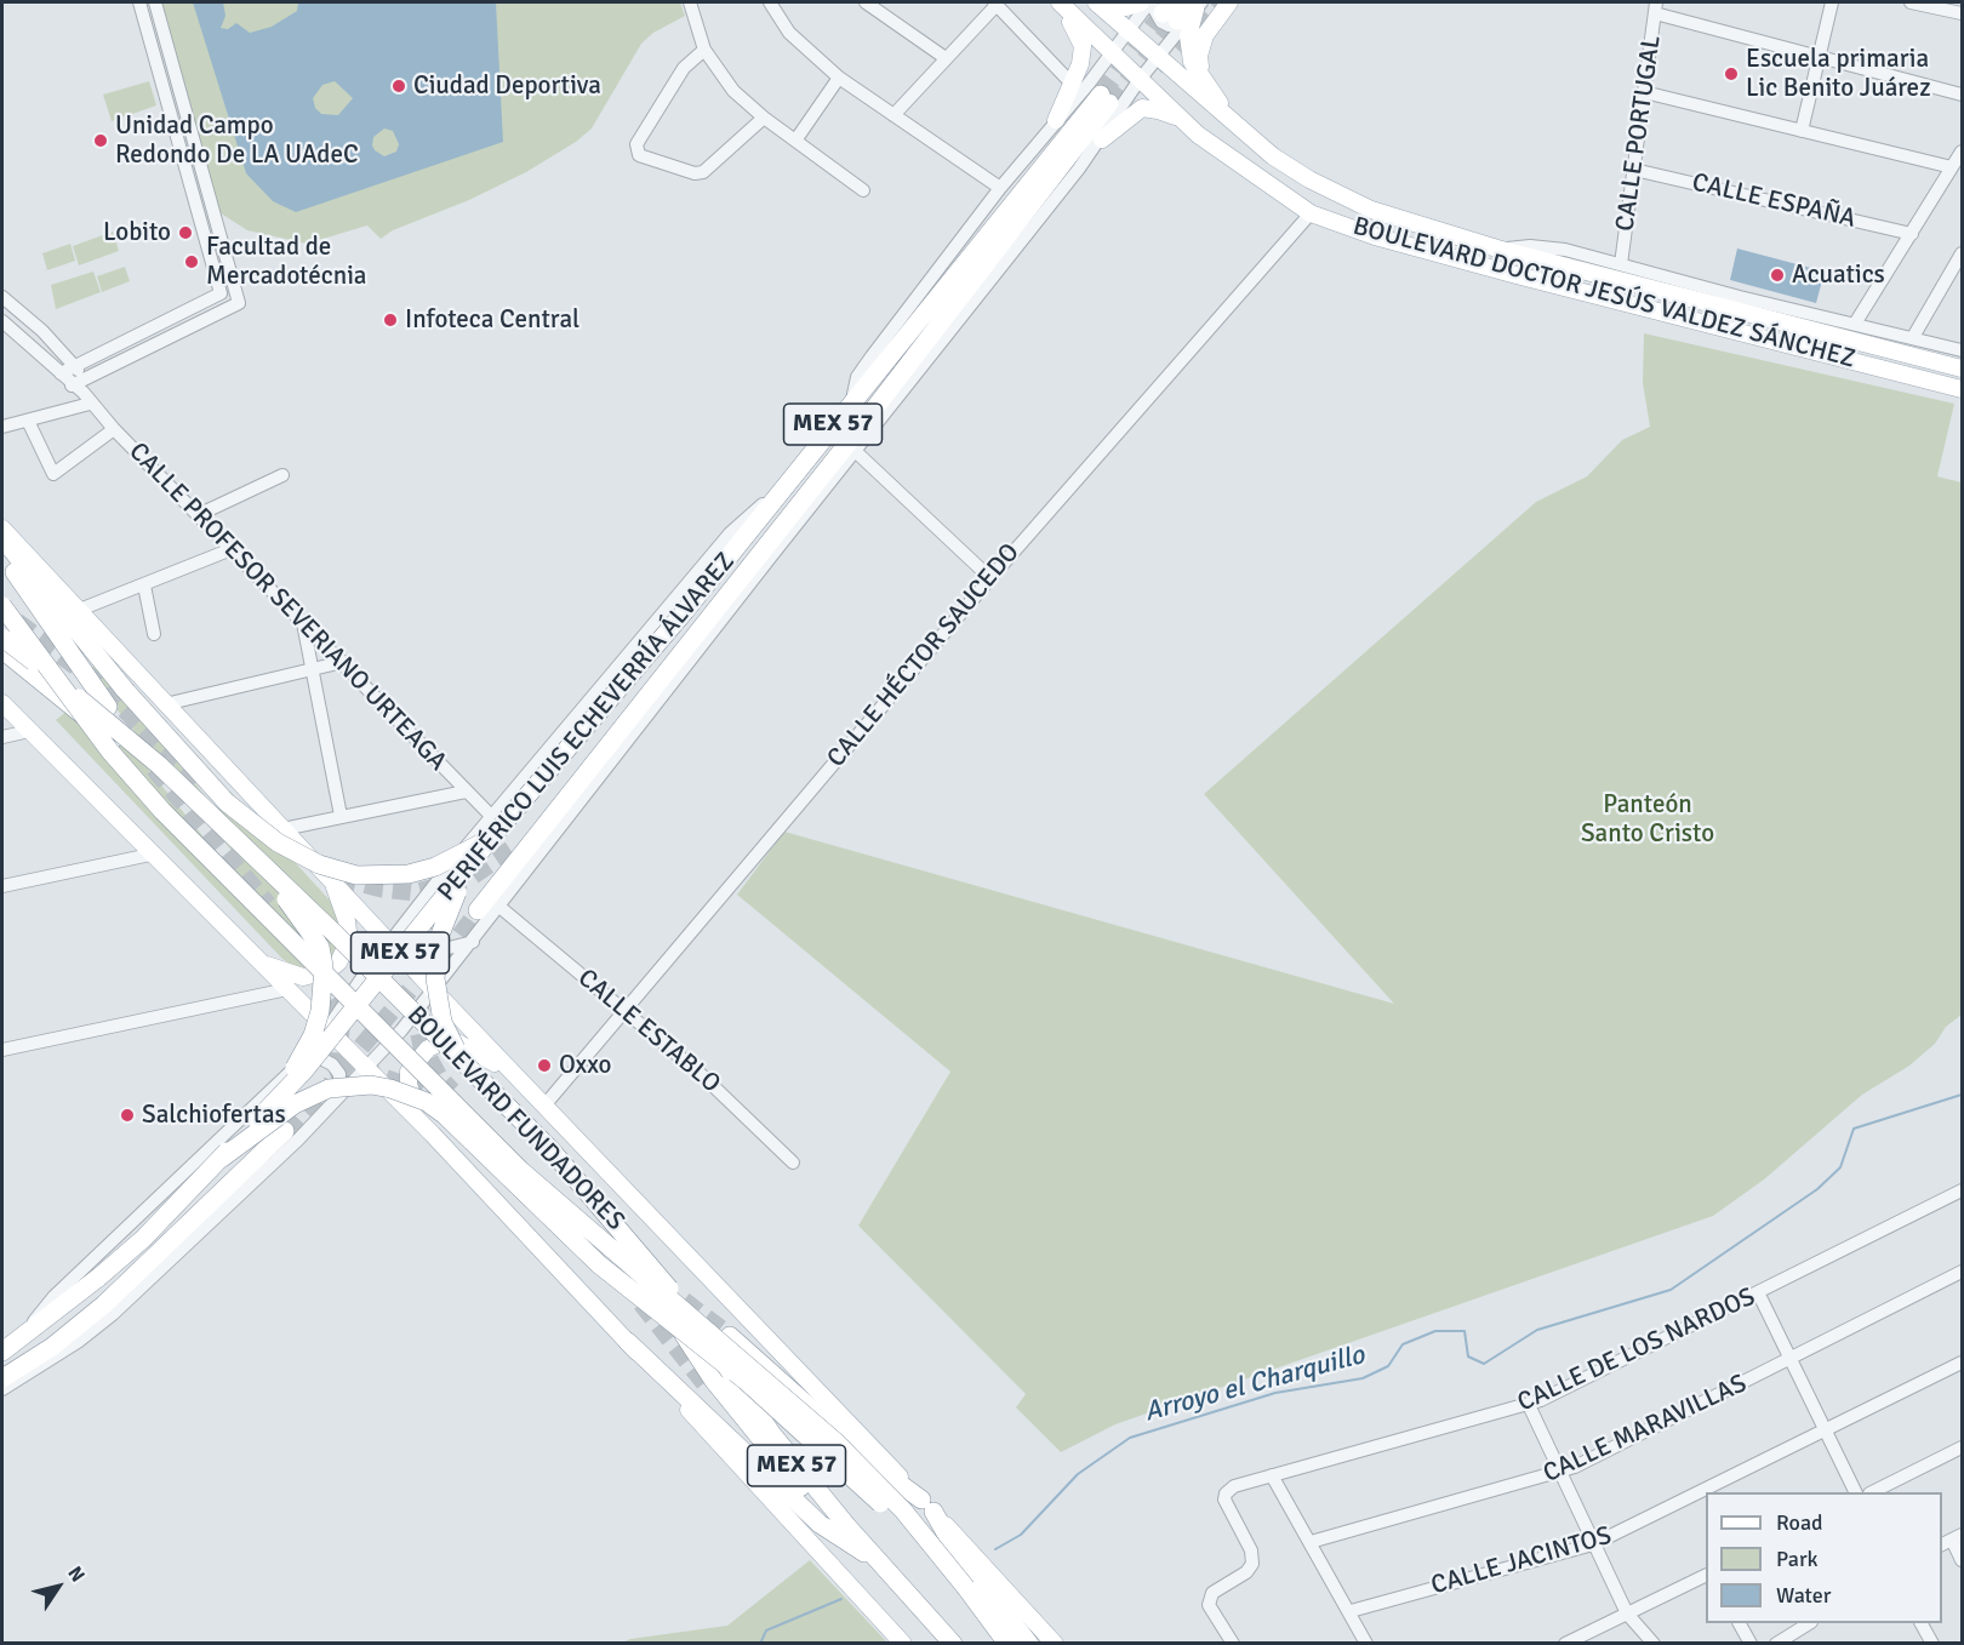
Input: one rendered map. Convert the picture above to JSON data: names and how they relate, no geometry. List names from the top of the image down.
{
  "streets": {
    "highway": ["MEX 57", "PERIFÉRICO LUIS ECHEVERRÍA ÁLVAREZ", "BOULEVARD FUNDADORES"],
    "main road": ["BOULEVARD DOCTOR JESÚS VALDEZ SÁNCHEZ"],
    "street": [
      "CALLE PORTUGAL",
      "CALLE ESPAÑA",
      "CALLE PROFESOR SEVERIANO URTEAGA",
      "CALLE HÉCTOR SAUCEDO",
      "CALLE ESTABLO",
      "CALLE DE LOS NARDOS",
      "CALLE MARAVILLAS",
      "CALLE JACINTOS"
    ]
  },
  "crossings": [
    ["CALLE PORTUGAL", "CALLE ESPAÑA"],
    ["CALLE PORTUGAL", "BOULEVARD DOCTOR JESÚS VALDEZ SÁNCHEZ"],
    ["BOULEVARD DOCTOR JESÚS VALDEZ SÁNCHEZ", "CALLE HÉCTOR SAUCEDO"],
    ["CALLE PROFESOR SEVERIANO URTEAGA", "PERIFÉRICO LUIS ECHEVERRÍA ÁLVAREZ"],
    ["CALLE HÉCTOR SAUCEDO", "CALLE ESTABLO"]
  ],
  "water": ["Arroyo el Charquillo"],
  "parks": ["Panteón Santo Cristo"],
  "places": [
    "Escuela primaria Lic Benito Juárez",
    "Ciudad Deportiva",
    "Unidad Campo Redondo De LA UAdeC",
    "Lobito",
    "Facultad de Mercadotécnia",
    "Acuatics",
    "Infoteca Central",
    "Oxxo",
    "Salchiofertas"
  ],
  "legend": ["Road", "Park", "Water"],
  "north": "top right"
}
